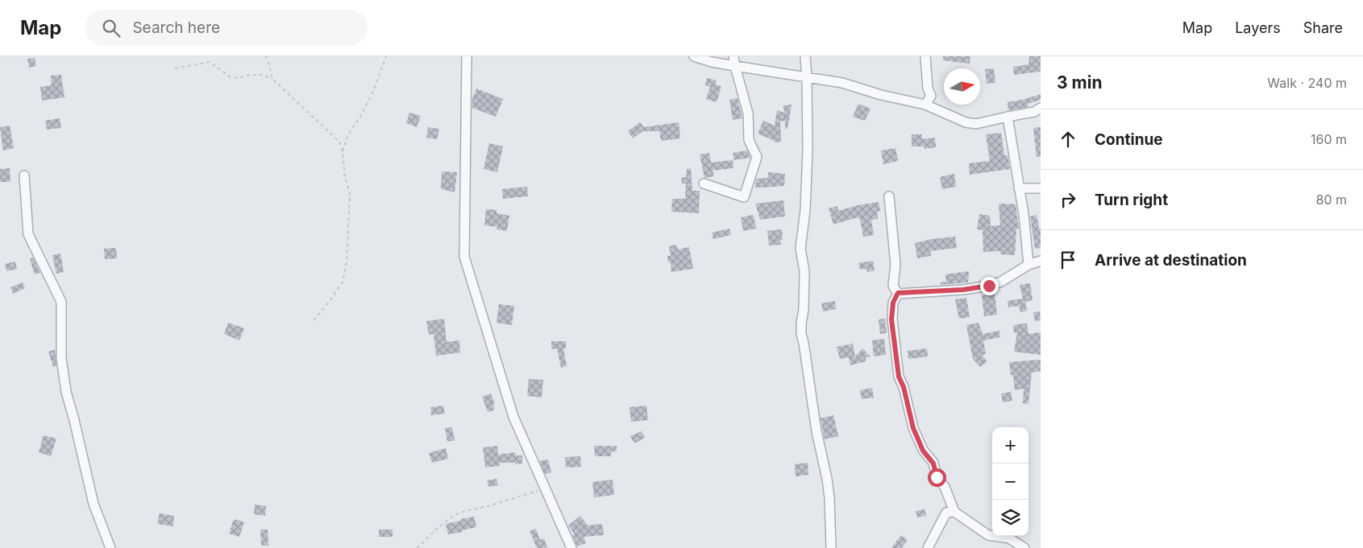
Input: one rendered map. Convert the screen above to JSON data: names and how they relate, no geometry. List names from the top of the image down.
{
  "north": "right",
  "page": {
    "header": "Map",
    "search": "Search here",
    "nav": ["Map", "Layers", "Share"],
    "heading": ["3 min", "Walk · 240 m"],
    "list": [
      ["Continue", "160 m"],
      ["Turn right", "80 m"],
      "Arrive at destination"
    ],
    "map_buttons": ["+", "−"]
  }
}
